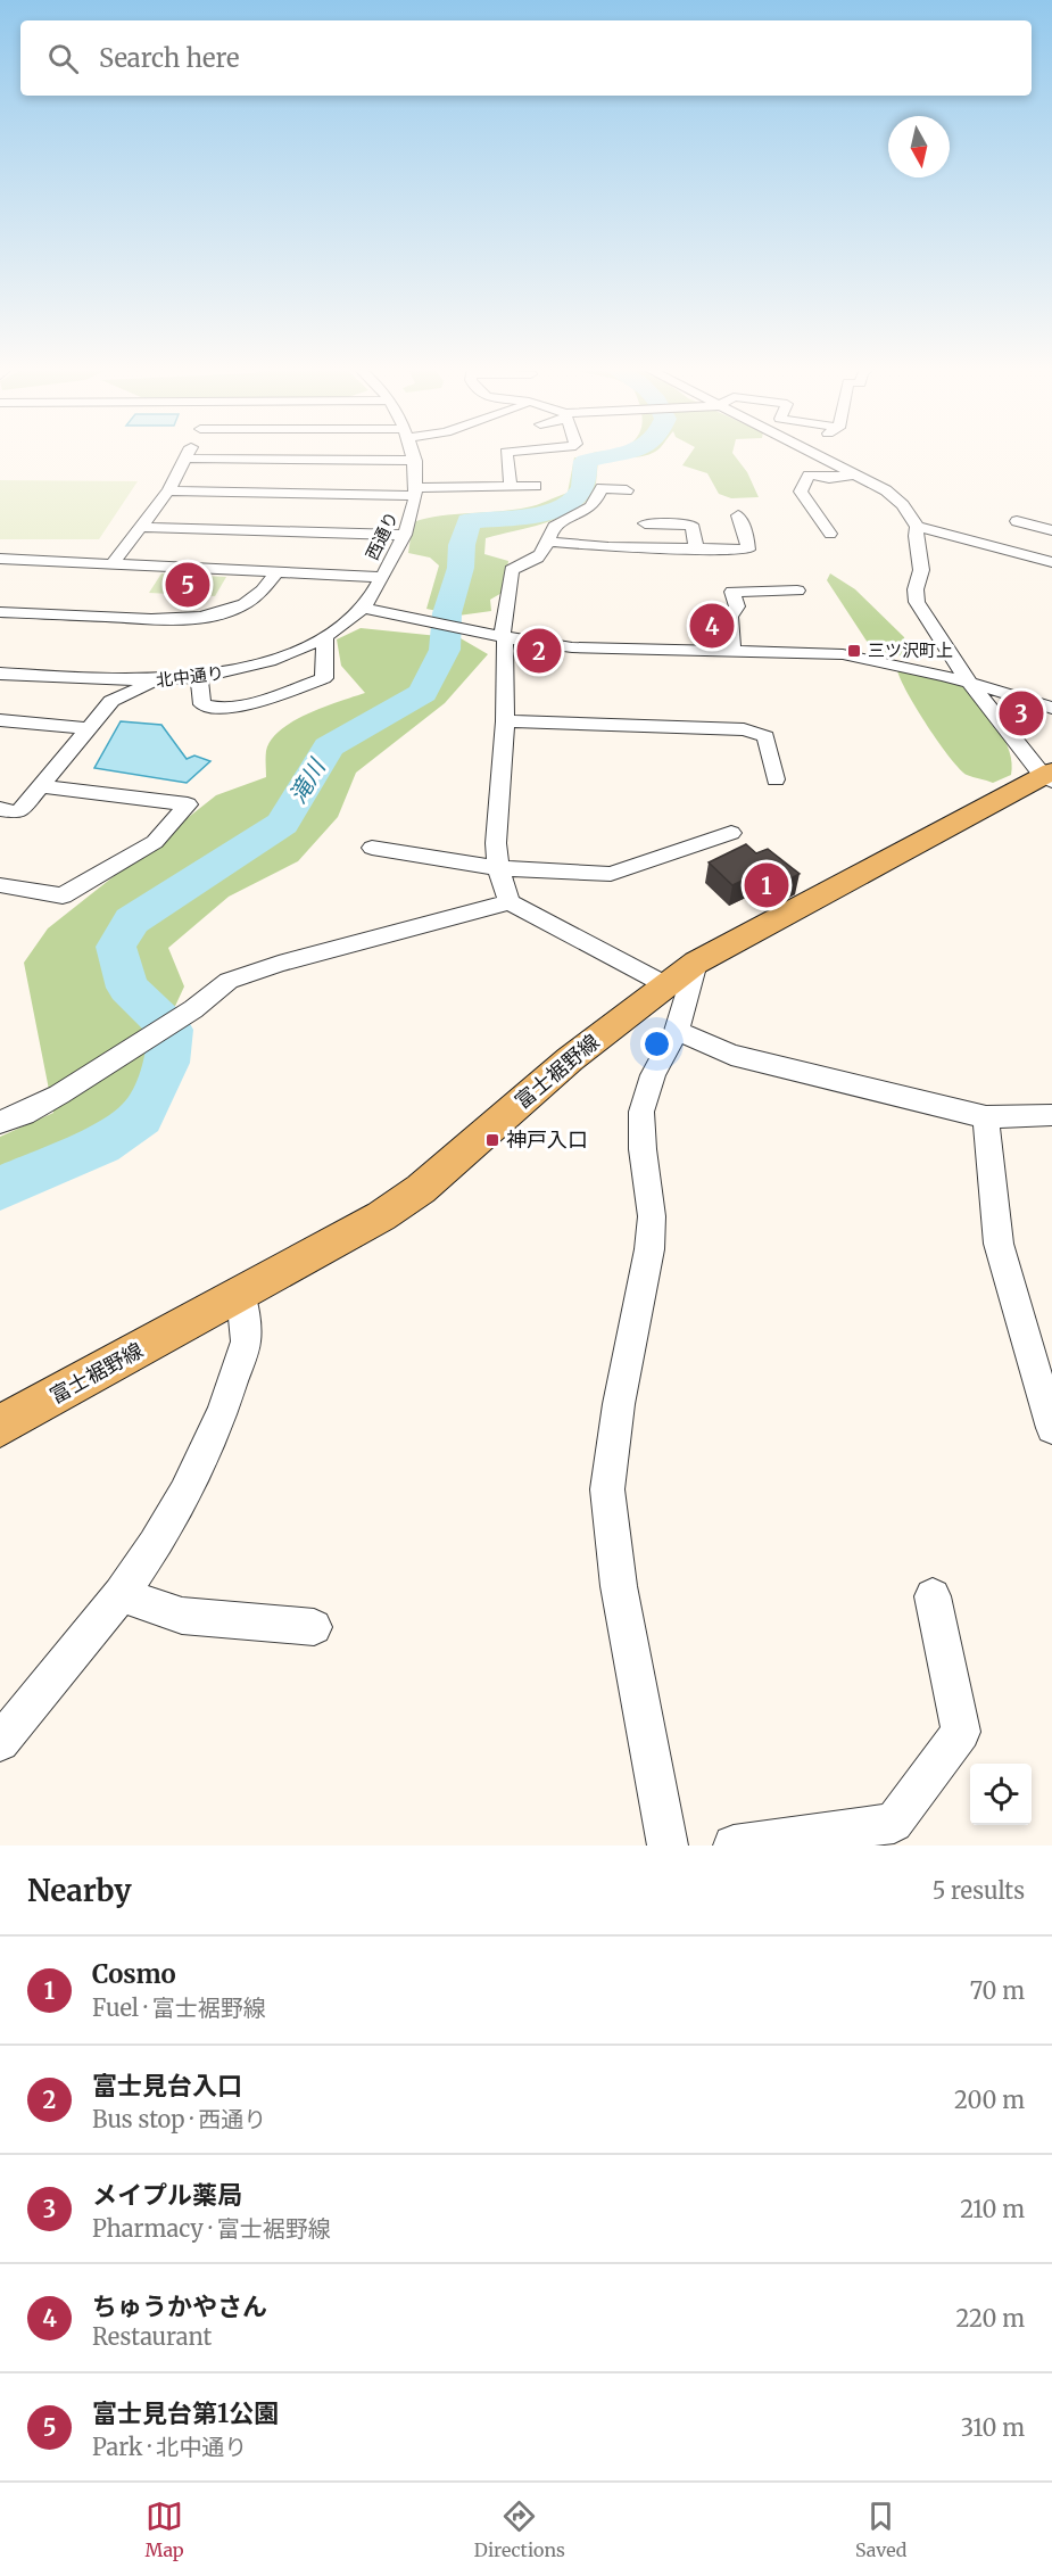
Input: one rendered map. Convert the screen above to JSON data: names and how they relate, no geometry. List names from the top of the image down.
{
  "streets": {
    "main road": ["富士裾野線"],
    "street": ["西通り", "北中通り"]
  },
  "crossings": [
    ["西通り", "北中通り"]
  ],
  "water": ["滝川"],
  "places": {
    "transit": ["三ツ沢町上", "神戸入口"]
  },
  "north": "bottom",
  "page": {
    "search": "Search here",
    "pins": [
      "5",
      "4",
      "2",
      "3",
      "1"
    ],
    "heading": ["Nearby", "5 results"],
    "list": [
      {
        "mark": "1",
        "name": "Cosmo",
        "note": "Fuel · 富士裾野線",
        "value": "70 m"
      },
      {
        "mark": "2",
        "name": "富士見台入口",
        "note": "Bus stop · 西通り",
        "value": "200 m"
      },
      {
        "mark": "3",
        "name": "メイプル薬局",
        "note": "Pharmacy · 富士裾野線",
        "value": "210 m"
      },
      {
        "mark": "4",
        "name": "ちゅうかやさん",
        "note": "Restaurant",
        "value": "220 m"
      },
      {
        "mark": "5",
        "name": "富士見台第1公園",
        "note": "Park · 北中通り",
        "value": "310 m"
      }
    ],
    "nav": ["Map", "Directions", "Saved"]
  }
}
